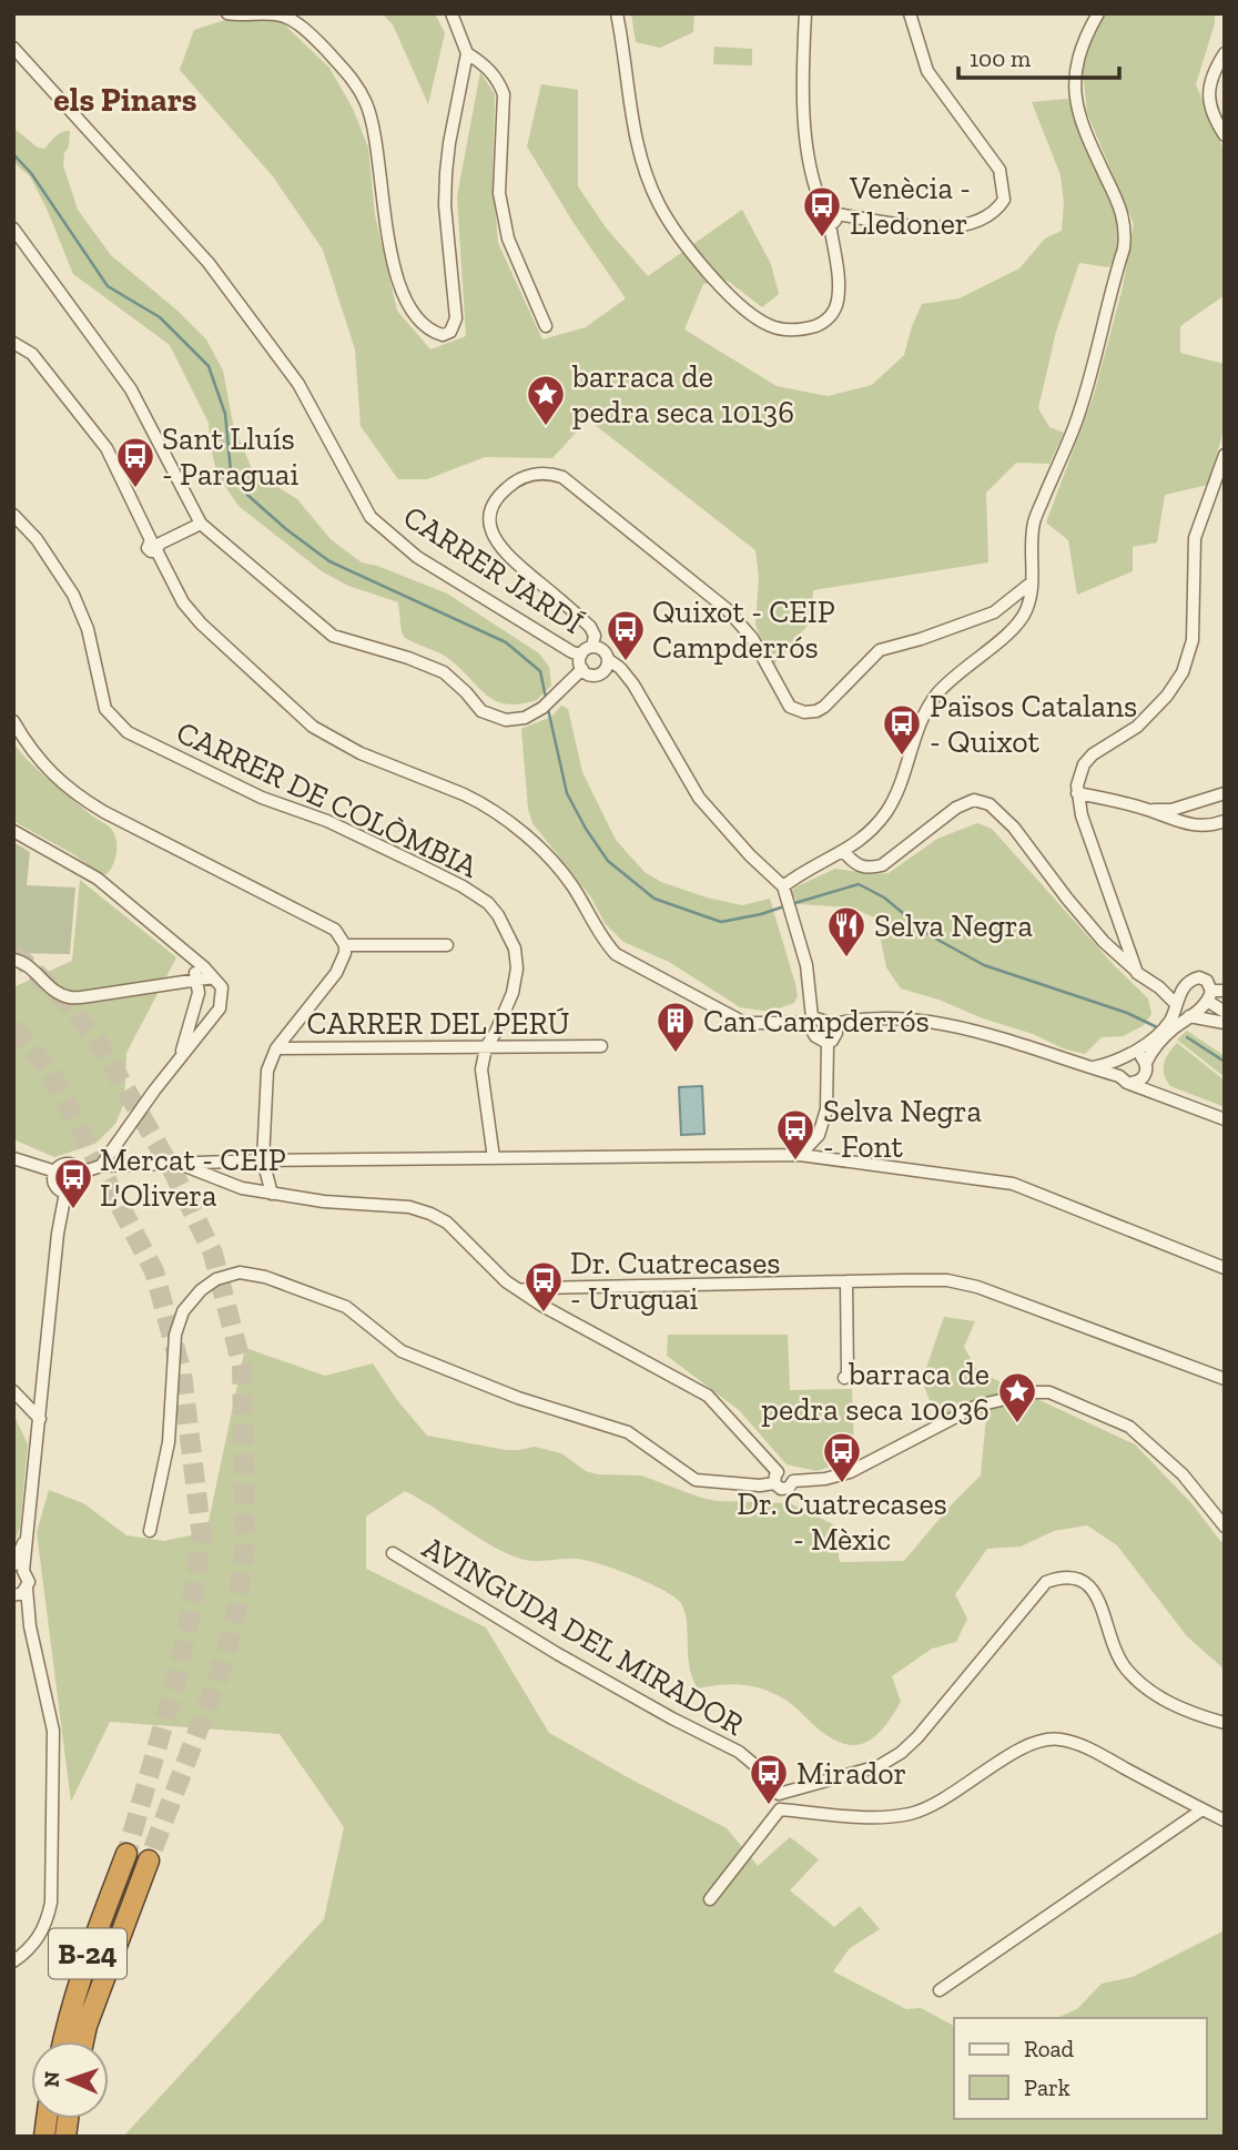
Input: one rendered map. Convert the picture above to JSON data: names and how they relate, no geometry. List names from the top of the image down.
{
  "streets": {
    "highway": ["B-24"],
    "street": [
      "CARRER JARDÍ",
      "CARRER DE COLÒMBIA",
      "CARRER DEL PERÚ",
      "AVINGUDA DEL MIRADOR"
    ]
  },
  "crossings": [
    ["CARRER DE COLÒMBIA", "CARRER DEL PERÚ"]
  ],
  "districts": ["els Pinars"],
  "places": {
    "bus stop": [
      "Venècia - Lledoner",
      "Sant Lluís - Paraguai",
      "Quixot - CEIP Campderrós",
      "Països Catalans - Quixot",
      "Selva Negra - Font",
      "Mercat - CEIP L'Olivera",
      "Dr. Cuatrecases - Uruguai",
      "Dr. Cuatrecases - Mèxic",
      "Mirador"
    ],
    "place": ["barraca de pedra seca 10136", "barraca de pedra seca 10036"],
    "restaurant": ["Selva Negra"],
    "building": ["Can Campderrós"]
  },
  "legend": ["Road", "Park"],
  "scale_bar": "100 m",
  "north": "left"
}
